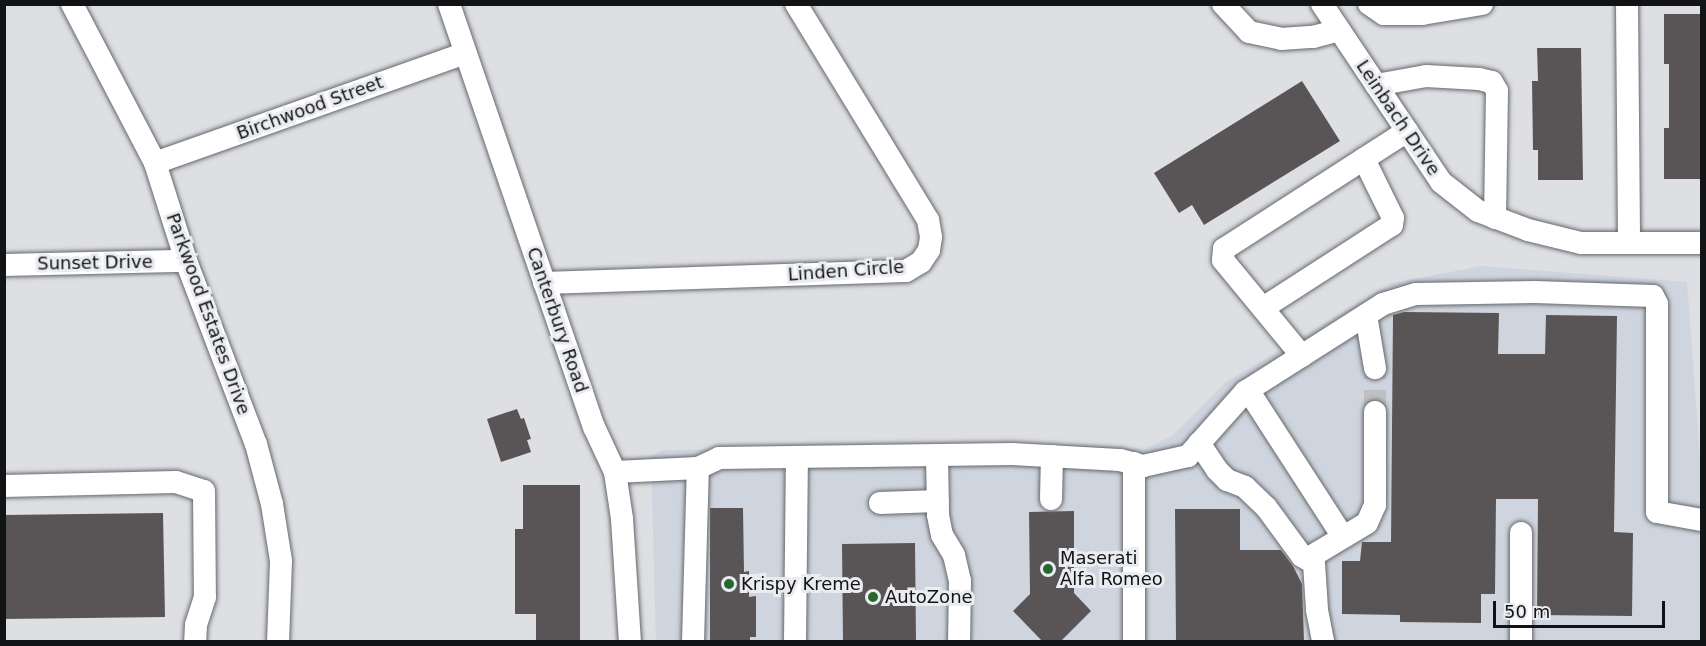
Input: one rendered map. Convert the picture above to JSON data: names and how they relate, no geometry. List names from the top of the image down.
{
  "streets": {
    "street": [
      "Birchwood Street",
      "Leinbach Drive",
      "Sunset Drive",
      "Linden Circle",
      "Parkwood Estates Drive",
      "Canterbury Road"
    ]
  },
  "crossings": [
    ["Birchwood Street", "Parkwood Estates Drive"],
    ["Birchwood Street", "Canterbury Road"],
    ["Sunset Drive", "Parkwood Estates Drive"],
    ["Linden Circle", "Canterbury Road"]
  ],
  "places": ["Maserati Alfa Romeo", "Krispy Kreme", "AutoZone"],
  "scale_bar": "50 m"
}
